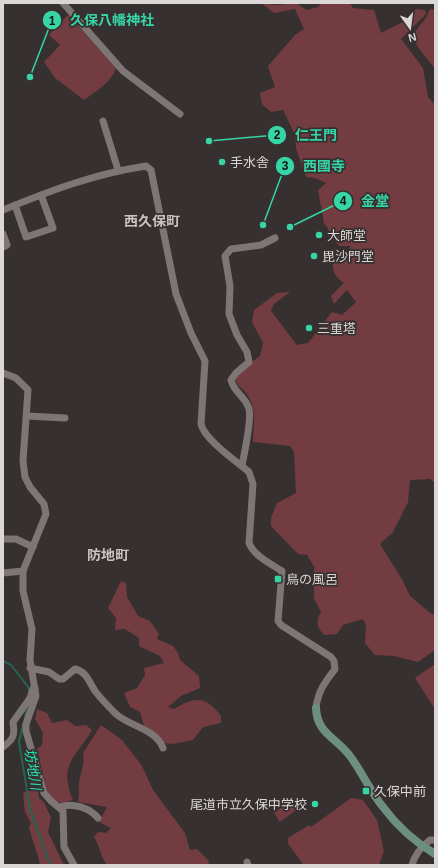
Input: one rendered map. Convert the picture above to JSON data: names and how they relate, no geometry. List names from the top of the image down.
{
  "districts": ["西久保町", "防地町"],
  "water": ["坊地川"],
  "places": {
    "other": [
      "久保八幡神社",
      "仁王門",
      "手水舎",
      "西國寺",
      "金堂",
      "大師堂",
      "毘沙門堂",
      "三重塔",
      "尾道市立久保中学校"
    ],
    "transit": ["鳥の風呂", "久保中前"]
  },
  "north": "bottom"
}
